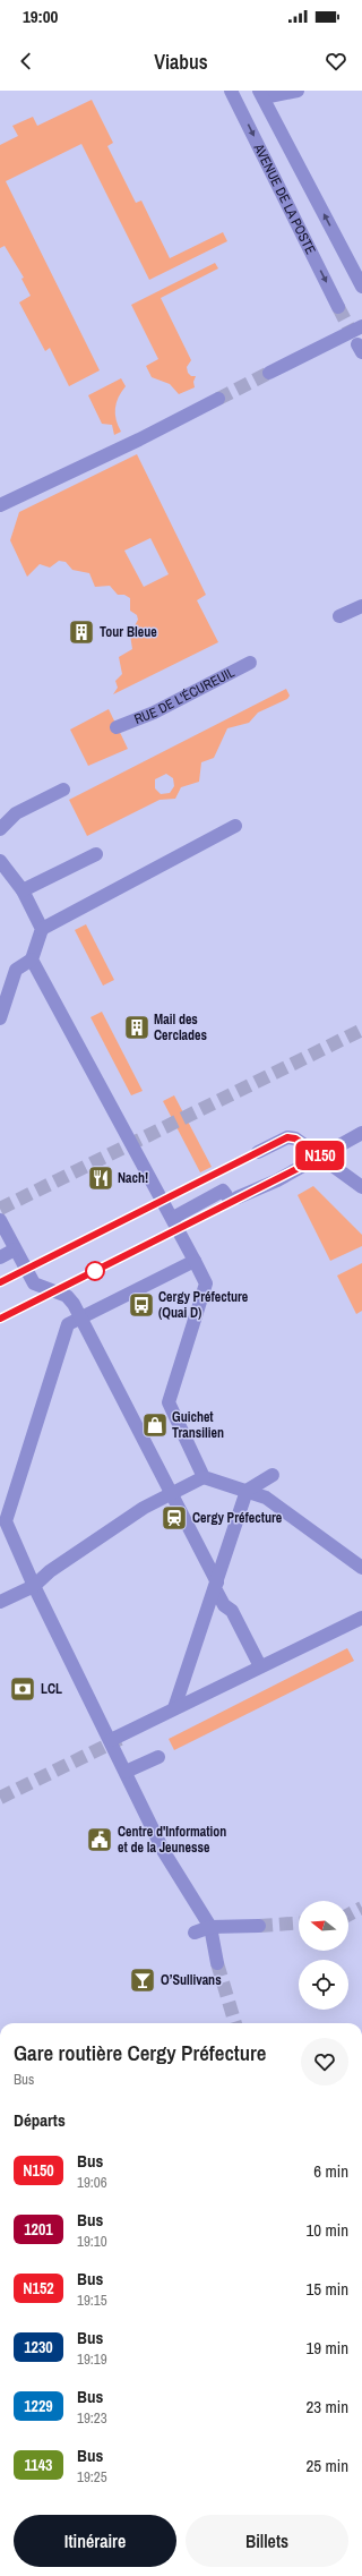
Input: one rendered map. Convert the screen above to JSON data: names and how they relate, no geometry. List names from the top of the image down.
{
  "streets": {
    "street": ["AVENUE DE LA POSTE", "RUE DE L'ÉCUREUIL"]
  },
  "places": {
    "building": ["Tour Bleue", "Mail des Cerclades"],
    "restaurant": ["Nach!"],
    "bus stop": ["Cergy Préfecture (Quai D)"],
    "shop": ["Guichet Transilien"],
    "station": ["Cergy Préfecture"],
    "bank": ["LCL"],
    "public building": ["Centre d'Information et de la Jeunesse"],
    "bar": ["O’Sullivans"]
  },
  "lines": ["bus line N150"],
  "north": "left",
  "page": {
    "status": "19:00",
    "header": "Viabus",
    "on_map": "N150",
    "heading": [
      ["Gare routière Cergy Préfecture", "Bus"],
      "Départs"
    ],
    "list": [
      {
        "mark": "N150",
        "name": "Bus",
        "note": "19:06",
        "value": "6 min"
      },
      {
        "mark": "1201",
        "name": "Bus",
        "note": "19:10",
        "value": "10 min"
      },
      {
        "mark": "N152",
        "name": "Bus",
        "note": "19:15",
        "value": "15 min"
      },
      {
        "mark": "1230",
        "name": "Bus",
        "note": "19:19",
        "value": "19 min"
      },
      {
        "mark": "1229",
        "name": "Bus",
        "note": "19:23",
        "value": "23 min"
      },
      {
        "mark": "1143",
        "name": "Bus",
        "note": "19:25",
        "value": "25 min"
      }
    ],
    "buttons": ["Itinéraire", "Billets"]
  }
}
